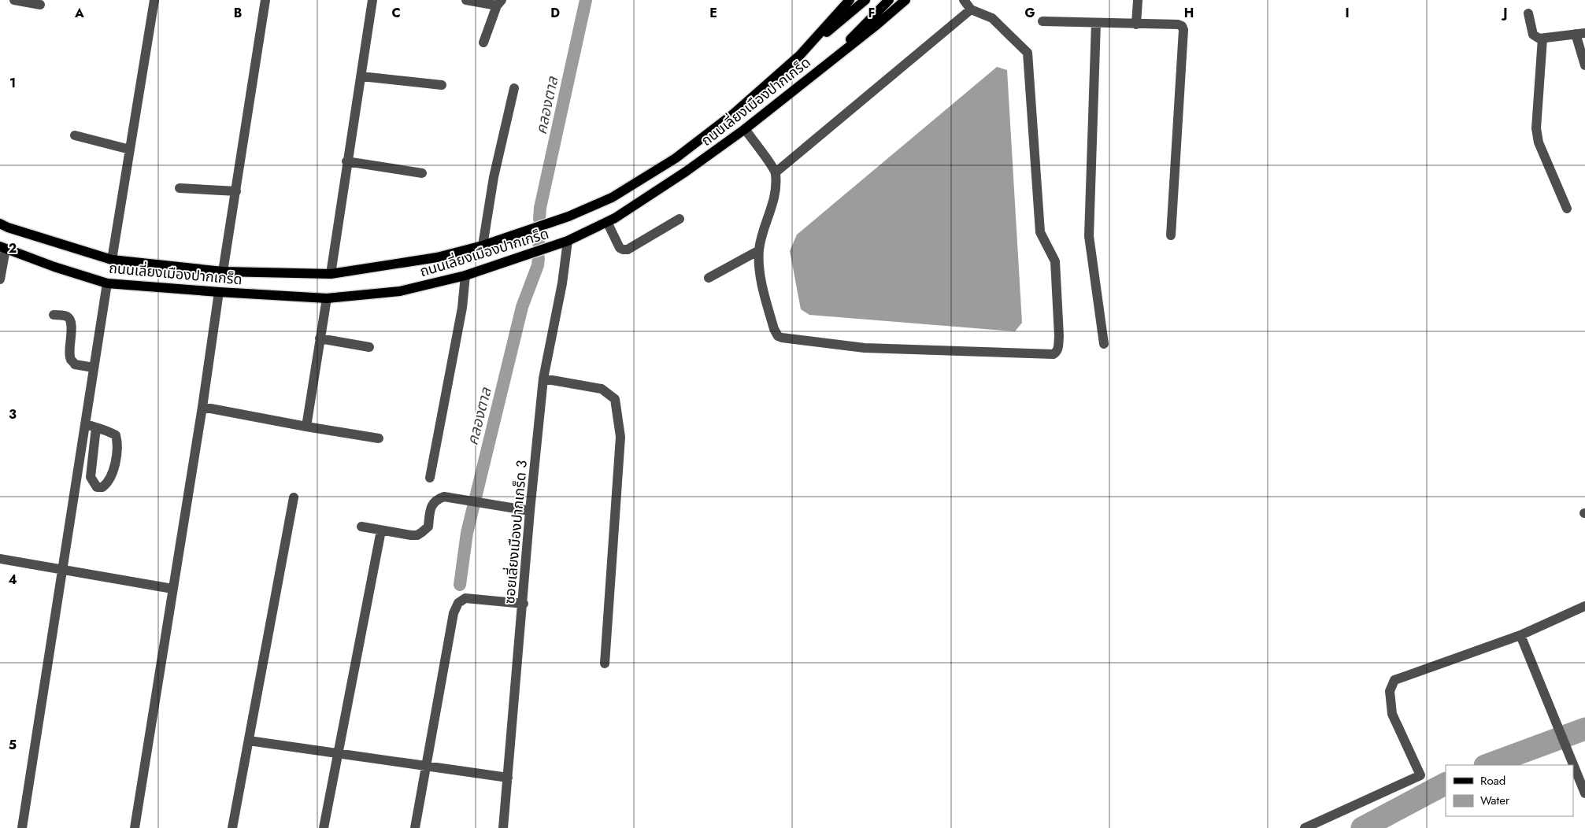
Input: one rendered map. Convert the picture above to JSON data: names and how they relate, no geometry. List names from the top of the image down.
{
  "streets": {
    "main road": ["ถนนเลี่ยงเมืองปากเกร็ด"],
    "street": ["ซอยเลี่ยงเมืองปากเกร็ด 3"]
  },
  "crossings": [
    ["ถนนเลี่ยงเมืองปากเกร็ด", "ซอยเลี่ยงเมืองปากเกร็ด 3"]
  ],
  "water": ["คลองตาล"],
  "legend": ["Road", "Water"],
  "grid": {
    "columns": [
      "A",
      "B",
      "C",
      "D",
      "E",
      "F",
      "G",
      "H",
      "I",
      "J"
    ],
    "rows": [
      "1",
      "2",
      "3",
      "4",
      "5"
    ]
  }
}
